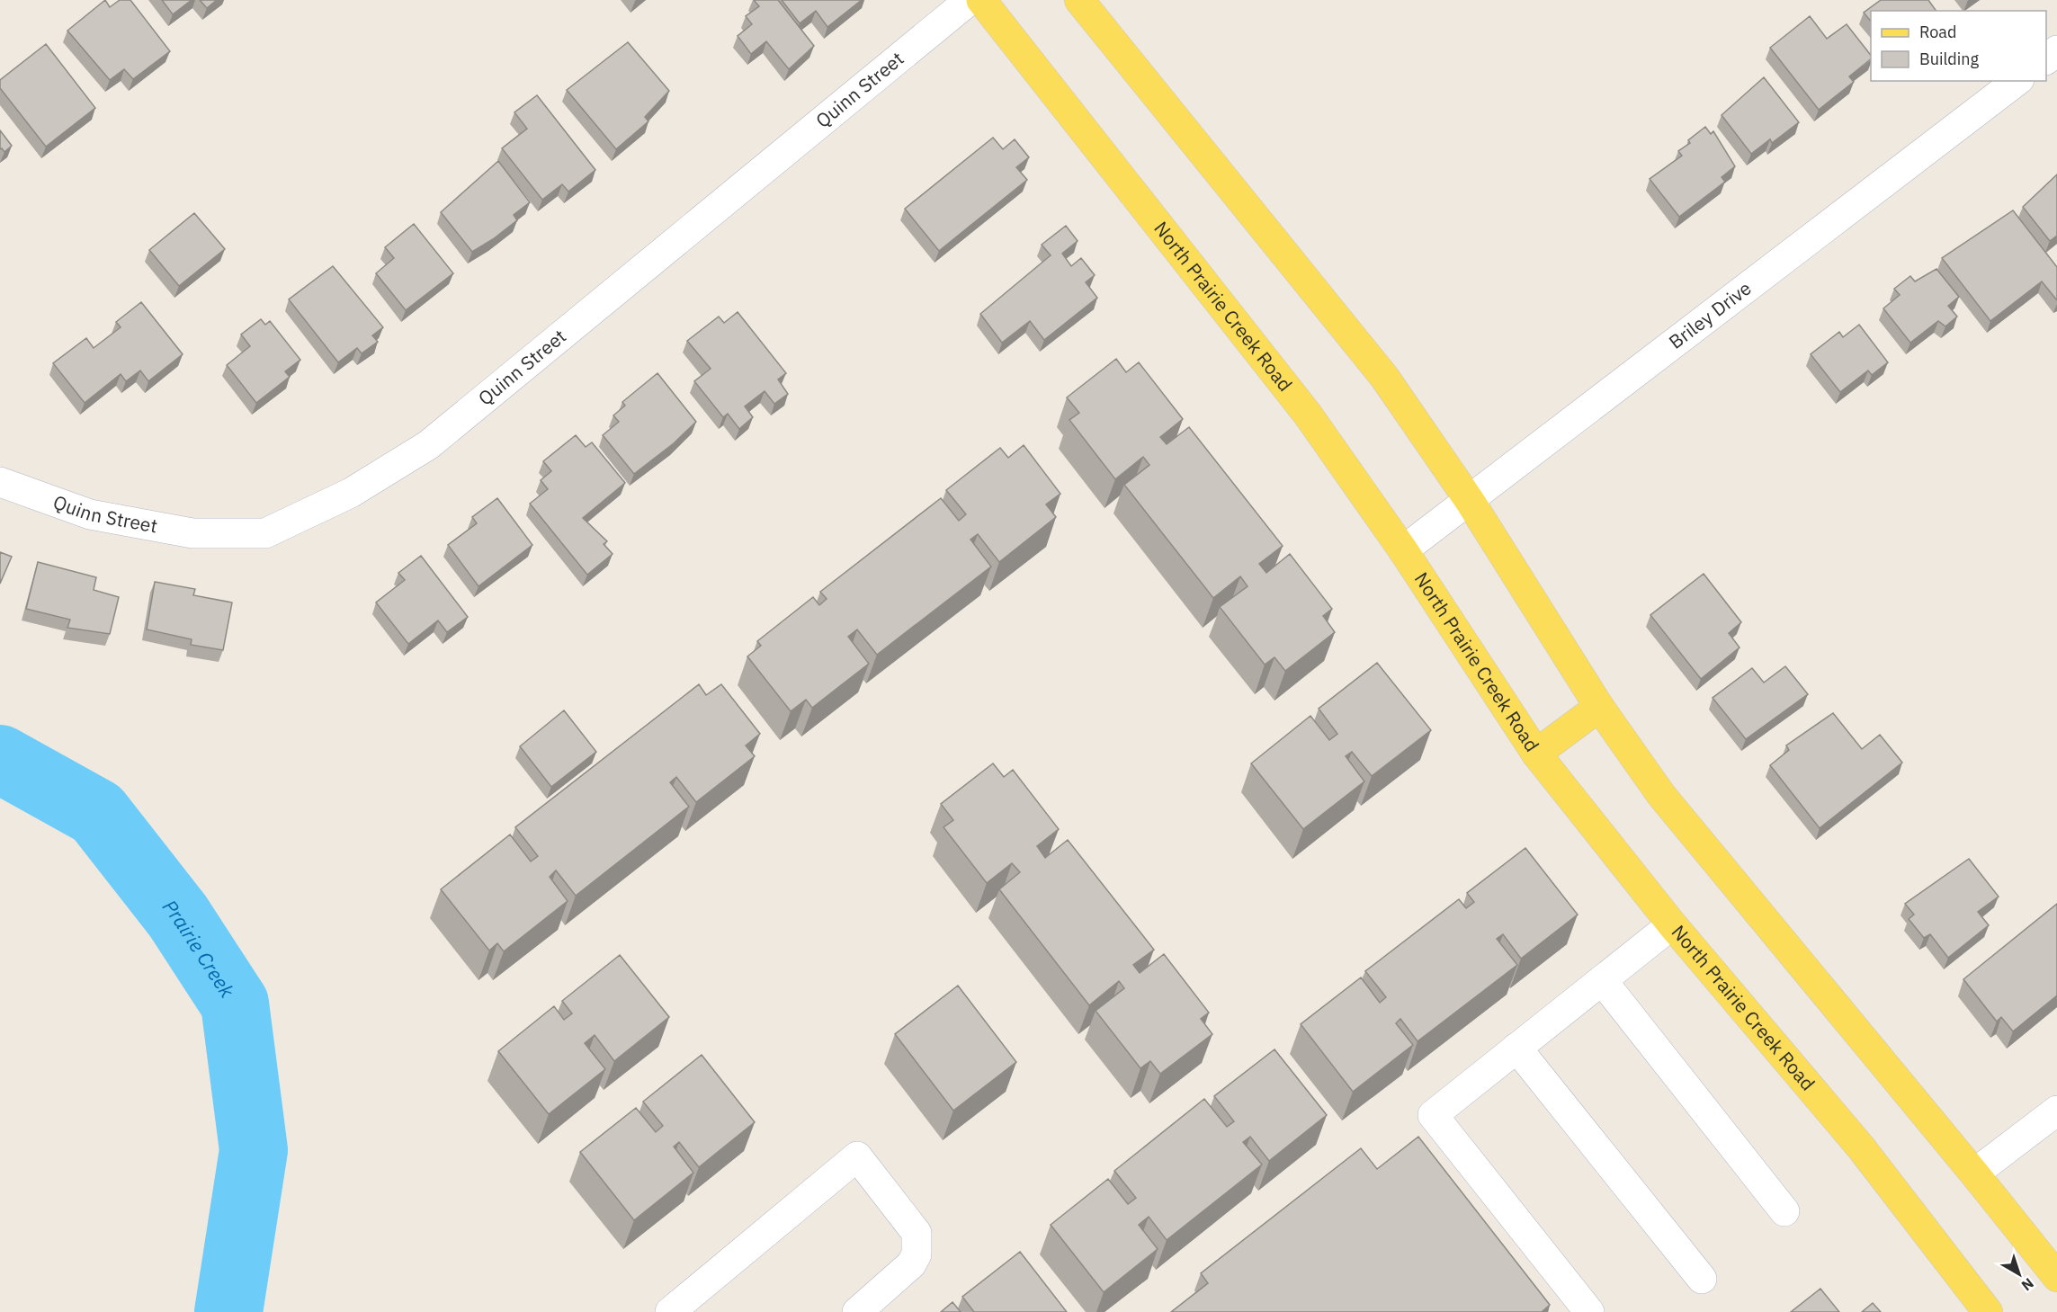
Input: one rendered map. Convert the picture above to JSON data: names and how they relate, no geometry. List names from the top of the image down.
{
  "streets": {
    "main road": ["North Prairie Creek Road"],
    "street": ["Quinn Street", "Briley Drive"]
  },
  "crossings": [
    ["North Prairie Creek Road", "Briley Drive"]
  ],
  "water": ["Prairie Creek"],
  "legend": ["Road", "Building"],
  "north": "bottom right"
}
